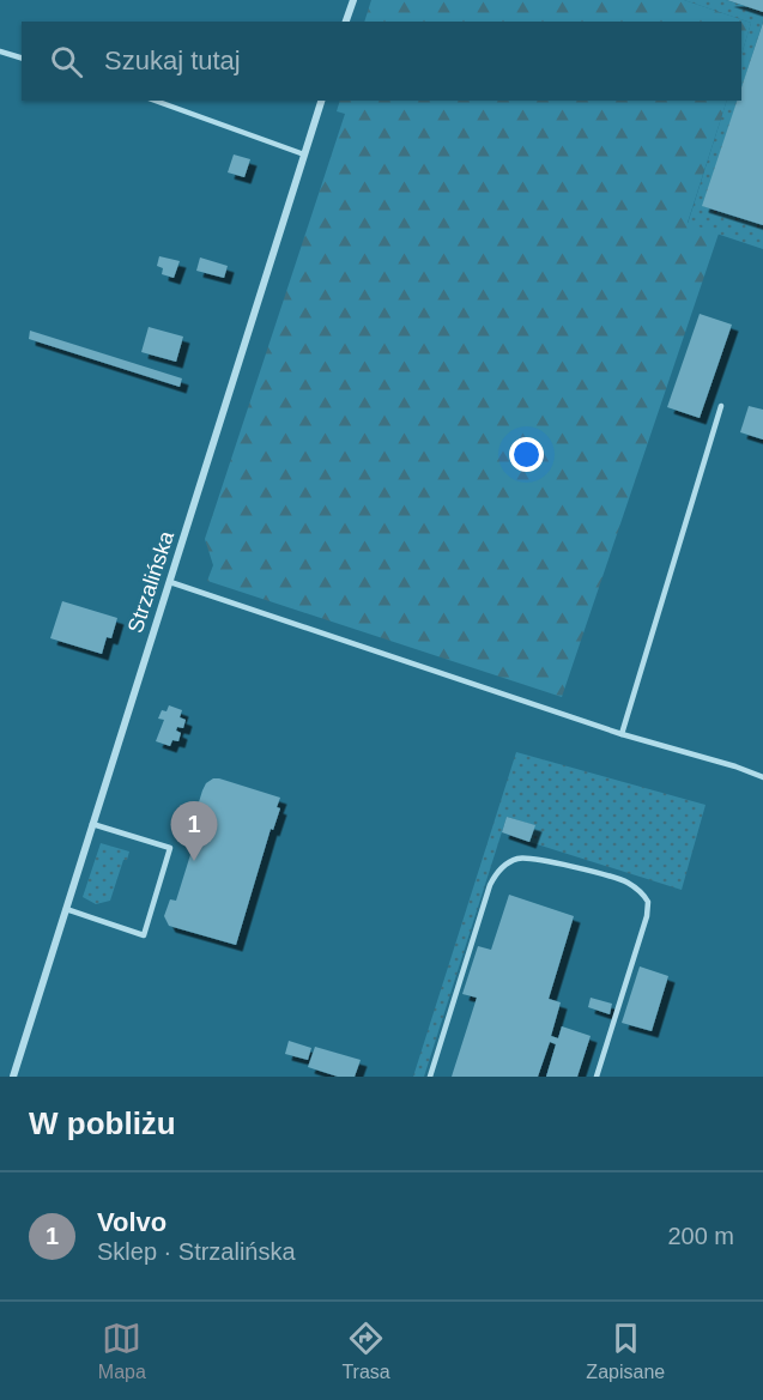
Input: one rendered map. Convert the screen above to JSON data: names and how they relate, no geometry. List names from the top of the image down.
{
  "streets": {
    "street": ["Strzalińska"]
  },
  "page": {
    "search": "Szukaj tutaj",
    "pins": "1",
    "heading": "W pobliżu",
    "list": [
      {
        "mark": "1",
        "name": "Volvo",
        "note": "Sklep · Strzalińska",
        "value": "200 m"
      }
    ],
    "nav": ["Mapa", "Trasa", "Zapisane"]
  }
}
